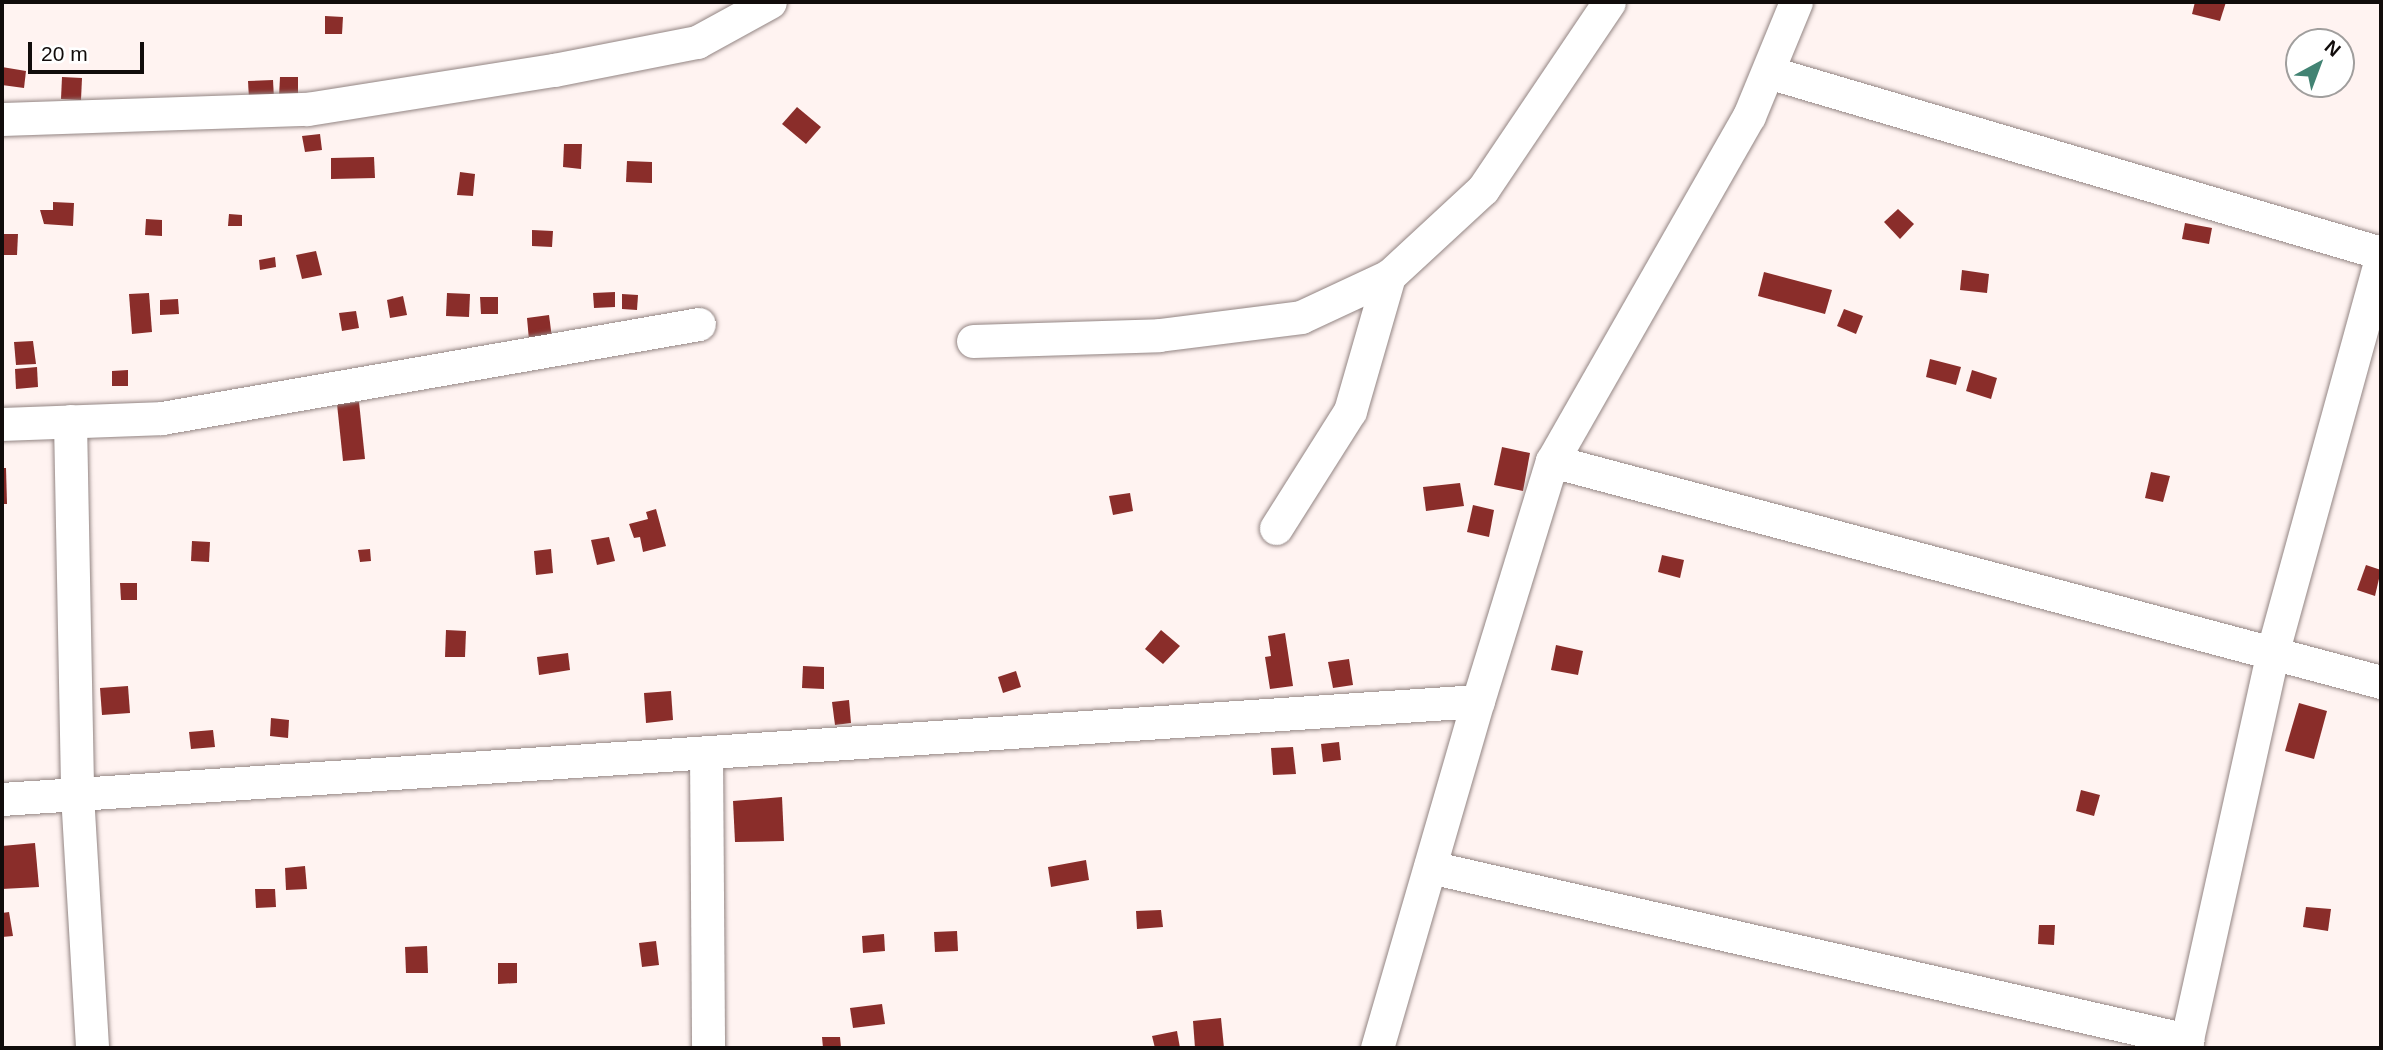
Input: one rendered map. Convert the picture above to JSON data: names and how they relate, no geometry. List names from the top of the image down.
{
  "scale_bar": "20 m",
  "north": "top right"
}
